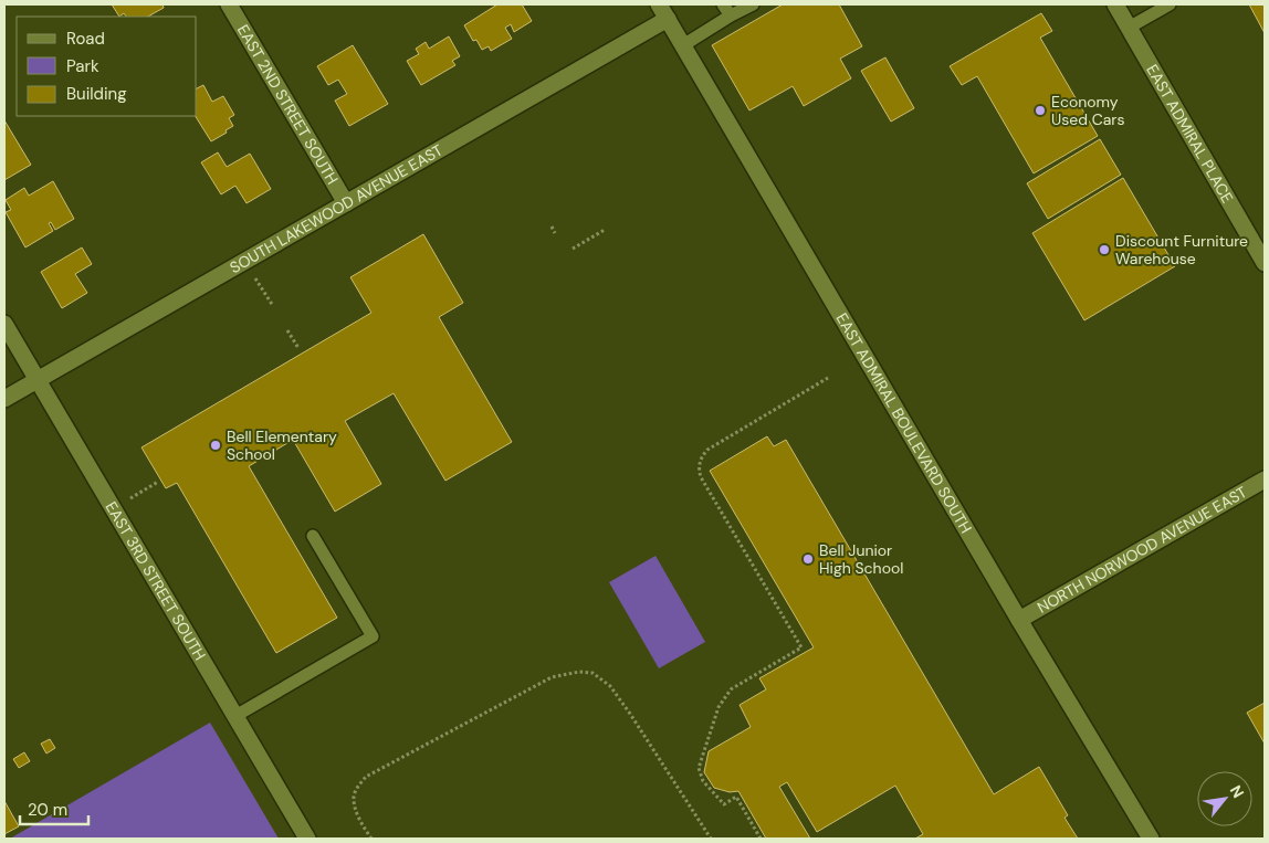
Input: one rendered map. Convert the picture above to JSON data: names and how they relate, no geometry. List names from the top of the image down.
{
  "streets": {
    "street": [
      "EAST 2ND STREET SOUTH",
      "EAST ADMIRAL PLACE",
      "SOUTH LAKEWOOD AVENUE EAST",
      "EAST ADMIRAL BOULEVARD SOUTH",
      "NORTH NORWOOD AVENUE EAST",
      "EAST 3RD STREET SOUTH"
    ]
  },
  "crossings": [
    ["EAST 2ND STREET SOUTH", "SOUTH LAKEWOOD AVENUE EAST"],
    ["SOUTH LAKEWOOD AVENUE EAST", "EAST ADMIRAL BOULEVARD SOUTH"],
    ["SOUTH LAKEWOOD AVENUE EAST", "EAST 3RD STREET SOUTH"],
    ["EAST ADMIRAL BOULEVARD SOUTH", "NORTH NORWOOD AVENUE EAST"]
  ],
  "places": [
    "Economy Used Cars",
    "Discount Furniture Warehouse",
    "Bell Elementary School",
    "Bell Junior High School"
  ],
  "legend": ["Road", "Park", "Building"],
  "scale_bar": "20 m",
  "north": "top right"
}
